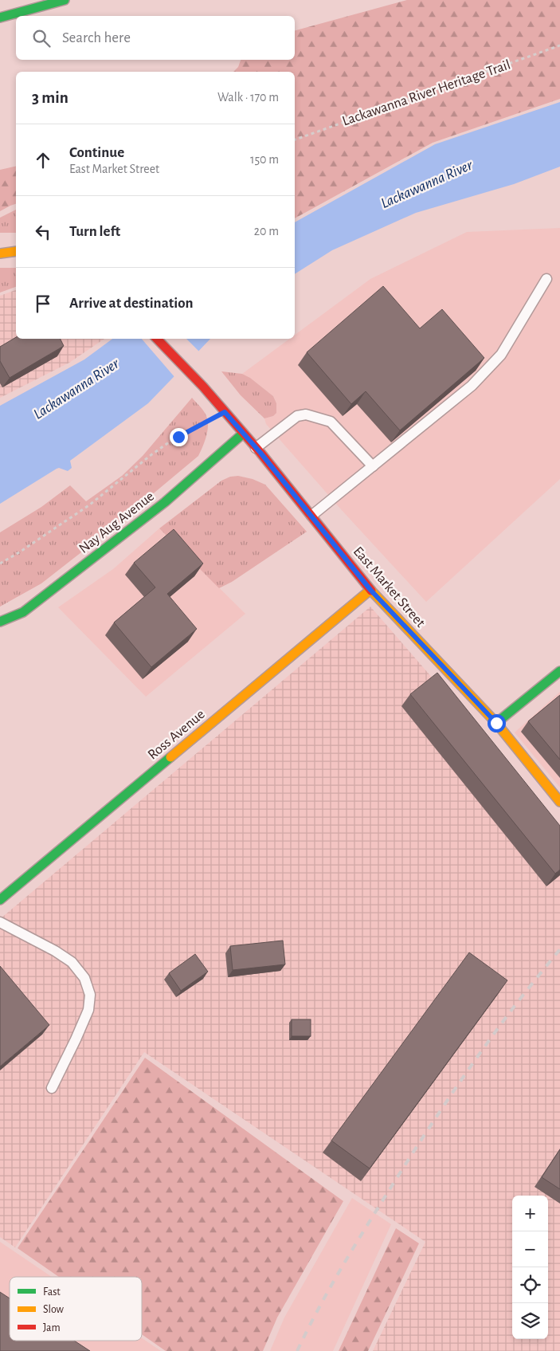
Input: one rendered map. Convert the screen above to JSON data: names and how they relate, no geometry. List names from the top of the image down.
{
  "streets": {
    "street": ["Nay Aug Avenue", "East Market Street", "Ross Avenue"],
    "path": ["Lackawanna River Heritage Trail"]
  },
  "crossings": [
    ["Nay Aug Avenue", "East Market Street"],
    ["East Market Street", "Ross Avenue"]
  ],
  "water": ["Lackawanna River"],
  "legend": ["Fast", "Slow", "Jam"],
  "page": {
    "search": "Search here",
    "heading": ["3 min", "Walk · 170 m"],
    "list": [
      ["Continue", "East Market Street", "150 m"],
      ["Turn left", "20 m"],
      "Arrive at destination"
    ],
    "map_buttons": ["+", "−"]
  }
}
